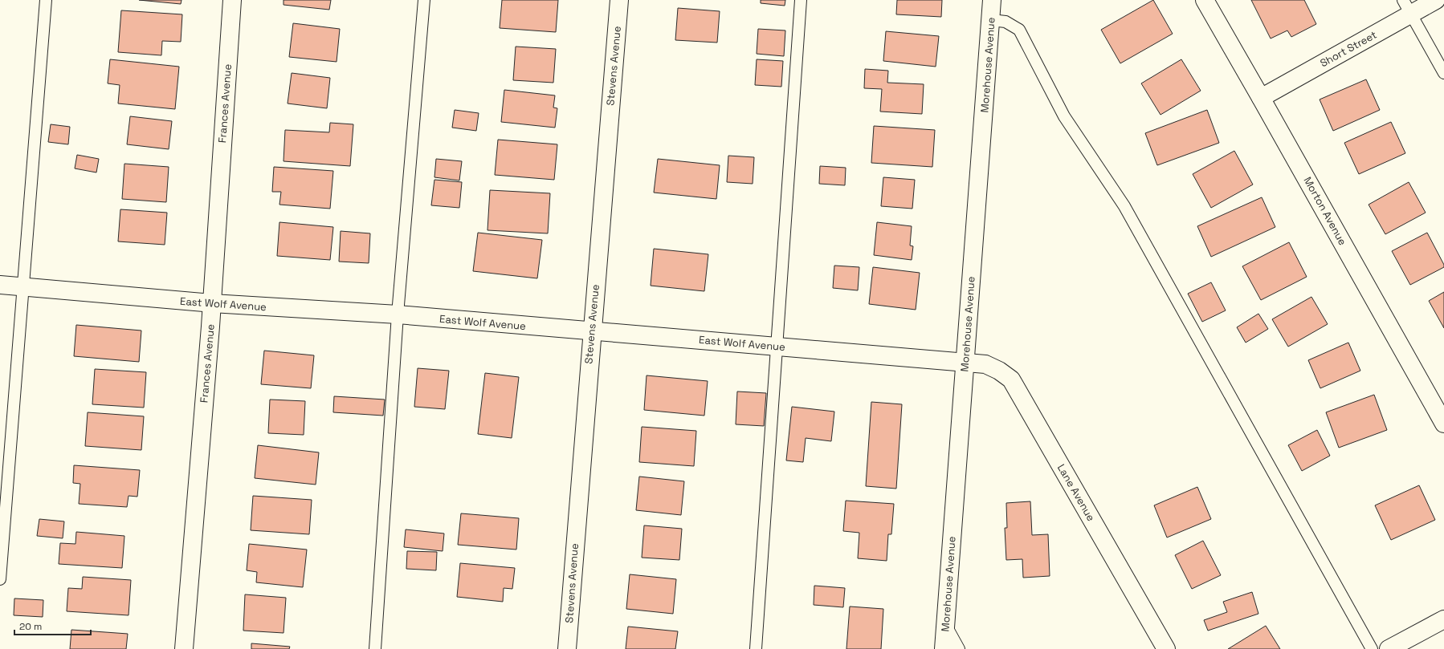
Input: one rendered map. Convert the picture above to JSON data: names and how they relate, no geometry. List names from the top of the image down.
{
  "streets": {
    "street": [
      "Short Street",
      "Morehouse Avenue",
      "Stevens Avenue",
      "Frances Avenue",
      "Morton Avenue",
      "East Wolf Avenue",
      "Lane Avenue"
    ]
  },
  "crossings": [
    ["Short Street", "Morton Avenue"],
    ["Morehouse Avenue", "East Wolf Avenue"],
    ["Morehouse Avenue", "Lane Avenue"],
    ["Stevens Avenue", "East Wolf Avenue"],
    ["Frances Avenue", "East Wolf Avenue"],
    ["East Wolf Avenue", "Lane Avenue"]
  ],
  "scale_bar": "20 m"
}
